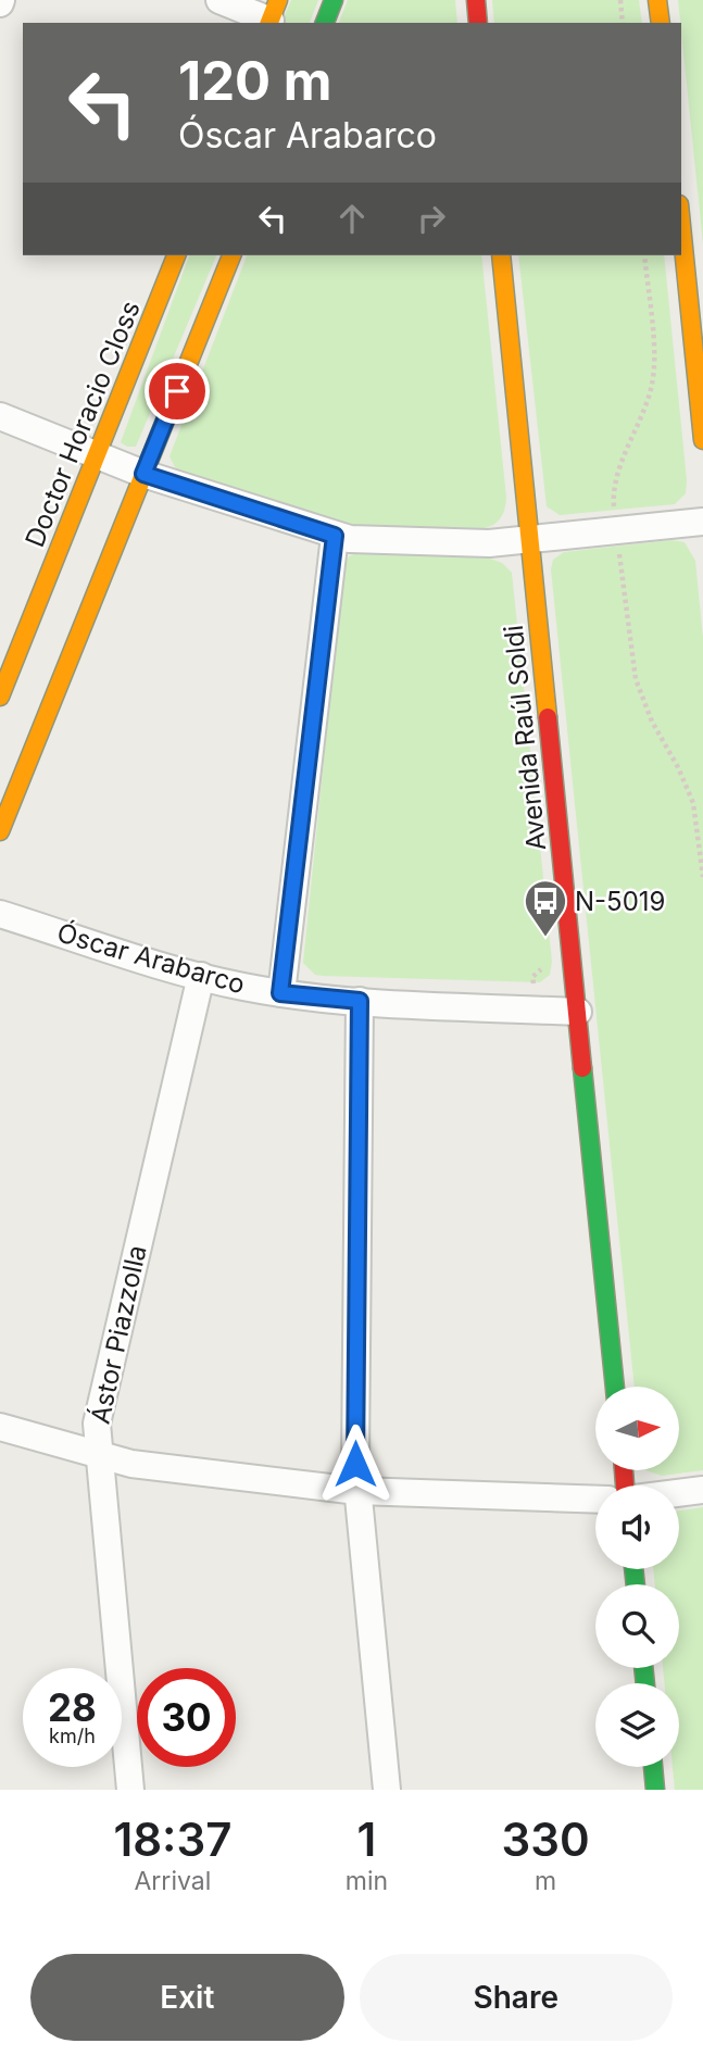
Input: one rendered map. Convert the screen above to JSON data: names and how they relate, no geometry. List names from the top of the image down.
{
  "streets": {
    "main road": ["Doctor Horacio Closs", "Avenida Raúl Soldi"],
    "street": ["Óscar Arabarco", "Ástor Piazzolla"]
  },
  "crossings": [
    ["Avenida Raúl Soldi", "Óscar Arabarco"],
    ["Óscar Arabarco", "Ástor Piazzolla"]
  ],
  "places": {
    "bus stop": ["N-5019"]
  },
  "north": "right",
  "page": {
    "turn": ["120 m", "Óscar Arabarco"],
    "speed": "28 km/h",
    "limit": "30",
    "eta": [
      "18:37",
      "Arrival",
      "1",
      "min",
      "330",
      "m"
    ],
    "buttons": ["Exit", "Share"]
  }
}
